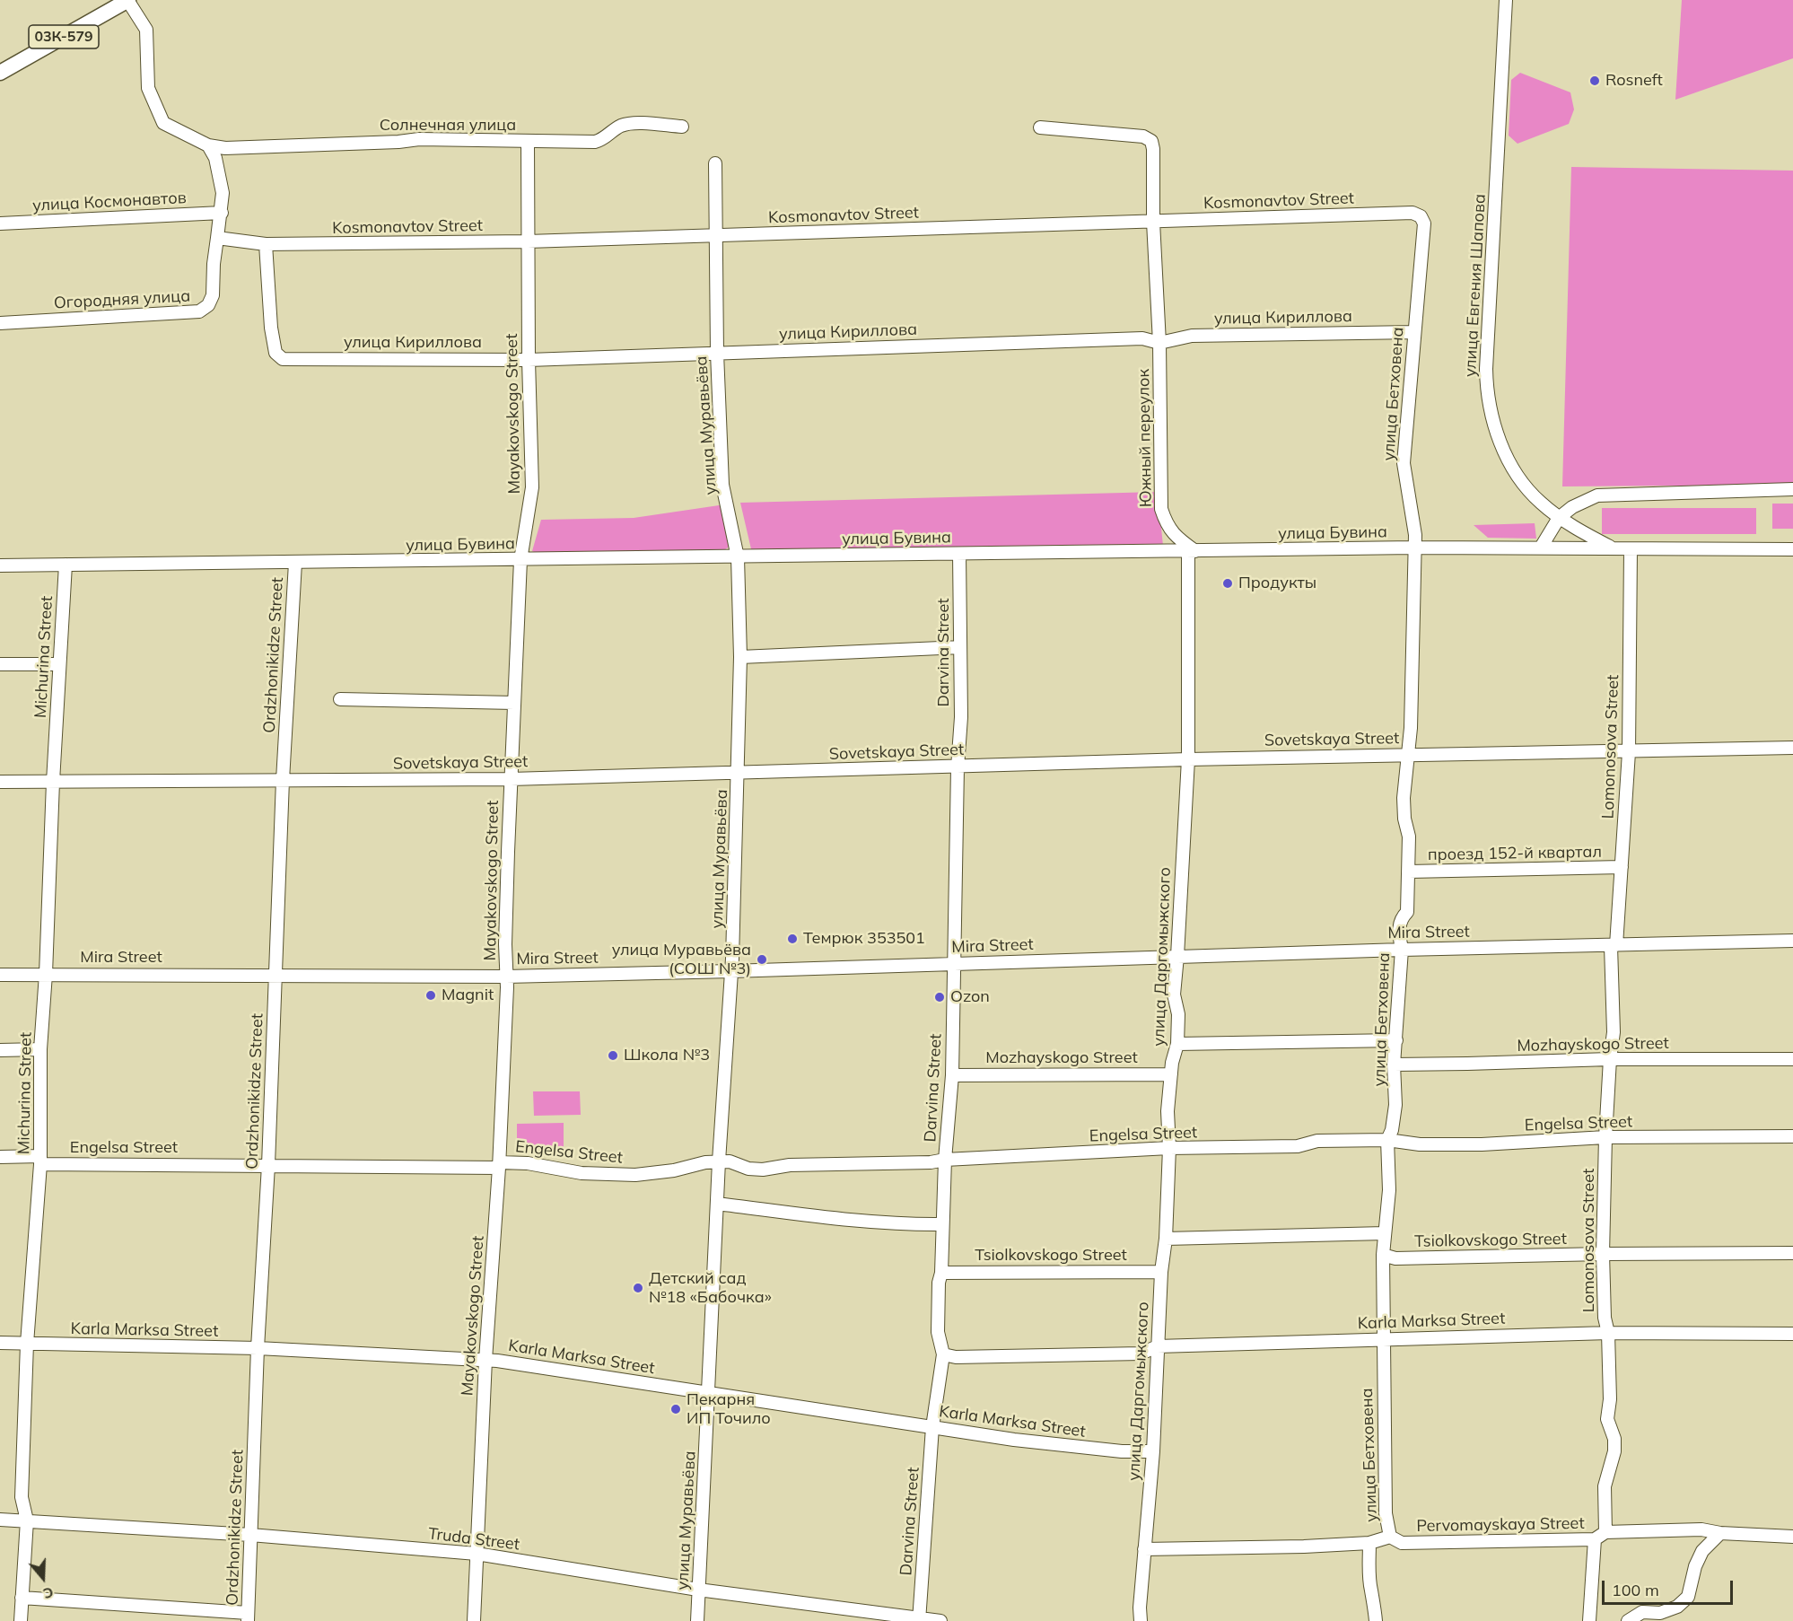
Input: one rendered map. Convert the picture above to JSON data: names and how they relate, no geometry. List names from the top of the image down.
{
  "streets": {
    "main road": ["03К-579"],
    "street": [
      "Солнечная улица",
      "Kosmonavtov Street",
      "улица Космонавтов",
      "улица Евгения Шапова",
      "Огородняя улица",
      "улица Кириллова",
      "улица Бетховена",
      "Mayakovskogo Street",
      "улица Муравьёва",
      "Южный переулок",
      "улица Бувина",
      "Darvina Street",
      "Ordzhonikidze Street",
      "Michurina Street",
      "Sovetskaya Street",
      "Lomonosova Street",
      "проезд 152-й квартал",
      "Mira Street",
      "улица Даргомыжского",
      "Mozhayskogo Street",
      "Engelsa Street",
      "Tsiolkovskogo Street",
      "Karla Marksa Street",
      "Pervomayskaya Street",
      "Truda Street"
    ]
  },
  "crossings": [
    ["Солнечная улица", "Огородняя улица"],
    ["Солнечная улица", "Mayakovskogo Street"],
    ["Kosmonavtov Street", "Огородняя улица"],
    ["Kosmonavtov Street", "улица Кириллова"],
    ["Kosmonavtov Street", "улица Бетховена"],
    ["Kosmonavtov Street", "Mayakovskogo Street"],
    ["Kosmonavtov Street", "улица Муравьёва"],
    ["Kosmonavtov Street", "Южный переулок"],
    ["улица Космонавтов", "Огородняя улица"],
    ["улица Евгения Шапова", "улица Бувина"],
    ["улица Кириллова", "улица Бетховена"],
    ["улица Кириллова", "Mayakovskogo Street"],
    ["улица Кириллова", "улица Муравьёва"],
    ["улица Кириллова", "Южный переулок"],
    ["улица Бетховена", "улица Бувина"],
    ["улица Бетховена", "Sovetskaya Street"],
    ["улица Бетховена", "проезд 152-й квартал"],
    ["улица Бетховена", "Mira Street"],
    ["улица Бетховена", "Mozhayskogo Street"],
    ["улица Бетховена", "Engelsa Street"],
    ["улица Бетховена", "Tsiolkovskogo Street"],
    ["улица Бетховена", "Karla Marksa Street"],
    ["улица Бетховена", "Pervomayskaya Street"],
    ["Mayakovskogo Street", "улица Бувина"],
    ["Mayakovskogo Street", "Sovetskaya Street"],
    ["Mayakovskogo Street", "Mira Street"],
    ["Mayakovskogo Street", "Engelsa Street"],
    ["Mayakovskogo Street", "Karla Marksa Street"],
    ["Mayakovskogo Street", "Truda Street"],
    ["улица Муравьёва", "улица Бувина"],
    ["улица Муравьёва", "Sovetskaya Street"],
    ["улица Муравьёва", "Mira Street"],
    ["улица Муравьёва", "Engelsa Street"],
    ["улица Муравьёва", "Karla Marksa Street"],
    ["улица Муравьёва", "Truda Street"],
    ["Южный переулок", "улица Бувина"],
    ["Южный переулок", "улица Даргомыжского"],
    ["улица Бувина", "Darvina Street"],
    ["улица Бувина", "Ordzhonikidze Street"],
    ["улица Бувина", "Michurina Street"],
    ["улица Бувина", "Lomonosova Street"],
    ["улица Бувина", "улица Даргомыжского"],
    ["Darvina Street", "Sovetskaya Street"],
    ["Darvina Street", "Mira Street"],
    ["Darvina Street", "Mozhayskogo Street"],
    ["Darvina Street", "Engelsa Street"],
    ["Darvina Street", "Tsiolkovskogo Street"],
    ["Darvina Street", "Karla Marksa Street"],
    ["Darvina Street", "Truda Street"],
    ["Ordzhonikidze Street", "Sovetskaya Street"],
    ["Ordzhonikidze Street", "Mira Street"],
    ["Ordzhonikidze Street", "Engelsa Street"],
    ["Ordzhonikidze Street", "Karla Marksa Street"],
    ["Ordzhonikidze Street", "Truda Street"],
    ["Michurina Street", "Sovetskaya Street"],
    ["Michurina Street", "Mira Street"],
    ["Michurina Street", "Engelsa Street"],
    ["Michurina Street", "Karla Marksa Street"],
    ["Michurina Street", "Truda Street"],
    ["Sovetskaya Street", "Lomonosova Street"],
    ["Sovetskaya Street", "улица Даргомыжского"],
    ["Lomonosova Street", "проезд 152-й квартал"],
    ["Lomonosova Street", "Mira Street"],
    ["Lomonosova Street", "Mozhayskogo Street"],
    ["Lomonosova Street", "Engelsa Street"],
    ["Lomonosova Street", "Tsiolkovskogo Street"],
    ["Lomonosova Street", "Karla Marksa Street"],
    ["Lomonosova Street", "Pervomayskaya Street"],
    ["Mira Street", "улица Даргомыжского"],
    ["улица Даргомыжского", "Mozhayskogo Street"],
    ["улица Даргомыжского", "Engelsa Street"],
    ["улица Даргомыжского", "Tsiolkovskogo Street"],
    ["улица Даргомыжского", "Karla Marksa Street"]
  ],
  "places": [
    "Rosneft",
    "Продукты",
    "Темрюк 353501",
    "улица Муравьёва (СОШ №3)",
    "Magnit",
    "Ozon",
    "Школа №3",
    "Детский сад №18 «Бабочка»",
    "Пекарня ИП Точило"
  ],
  "scale_bar": "100 m",
  "north": "bottom"
}
